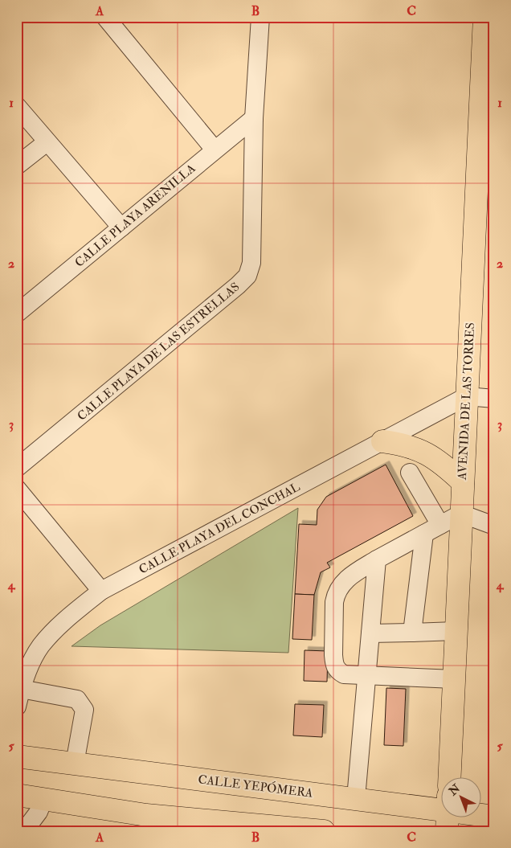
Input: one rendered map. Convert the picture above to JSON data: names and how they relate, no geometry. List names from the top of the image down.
{
  "streets": {
    "main road": ["AVENIDA DE LAS TORRES", "CALLE YEPÓMERA"],
    "street": ["CALLE PLAYA ARENILLA", "CALLE PLAYA DE LAS ESTRELLAS", "CALLE PLAYA DEL CONCHAL"]
  },
  "crossings": [
    ["CALLE PLAYA ARENILLA", "CALLE PLAYA DE LAS ESTRELLAS"],
    ["AVENIDA DE LAS TORRES", "CALLE PLAYA DEL CONCHAL"]
  ],
  "north": "top left",
  "grid": {
    "columns": ["A", "B", "C"],
    "rows": [
      "1",
      "2",
      "3",
      "4",
      "5"
    ]
  }
}
